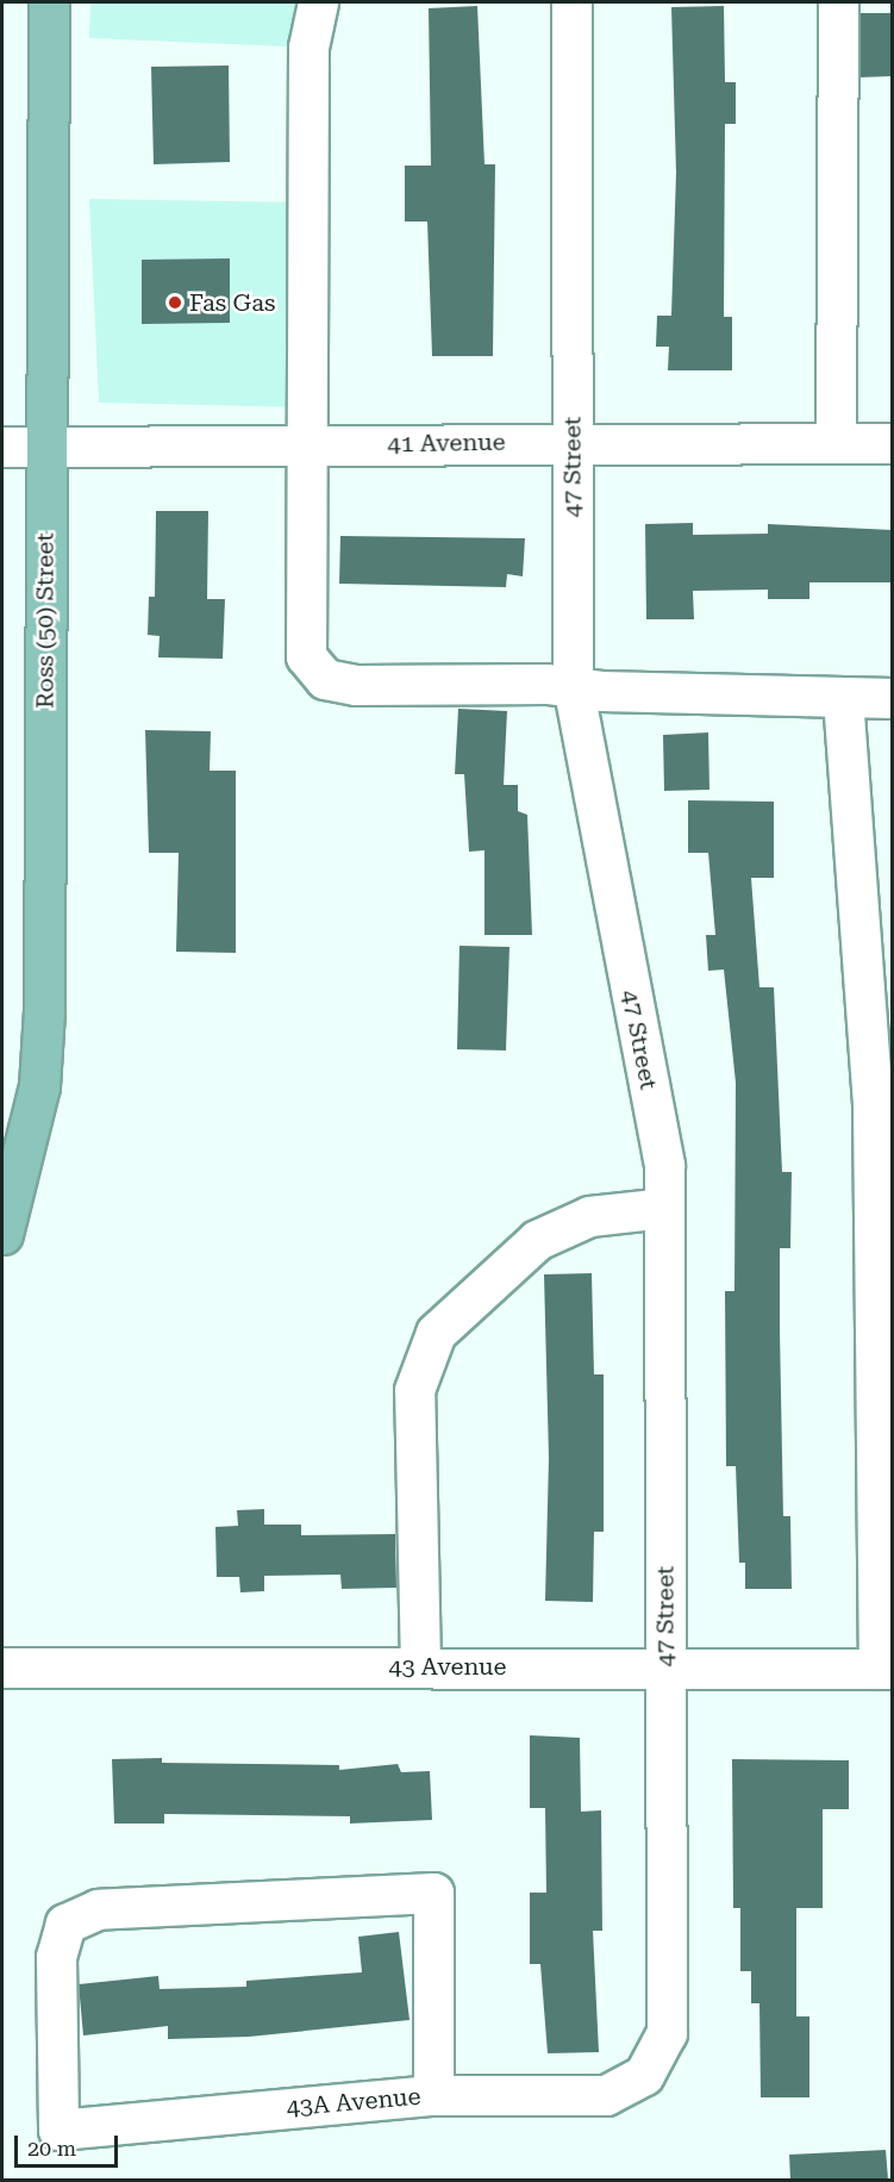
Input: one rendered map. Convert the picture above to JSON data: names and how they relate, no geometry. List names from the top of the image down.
{
  "streets": {
    "main road": ["Ross (50) Street"],
    "street": [
      "41 Avenue",
      "47 Street",
      "43 Avenue",
      "43A Avenue"
    ]
  },
  "crossings": [
    ["41 Avenue", "47 Street"],
    ["41 Avenue", "Ross (50) Street"],
    ["47 Street", "43 Avenue"],
    ["47 Street", "43A Avenue"]
  ],
  "places": ["Fas Gas"],
  "scale_bar": "20 m"
}
